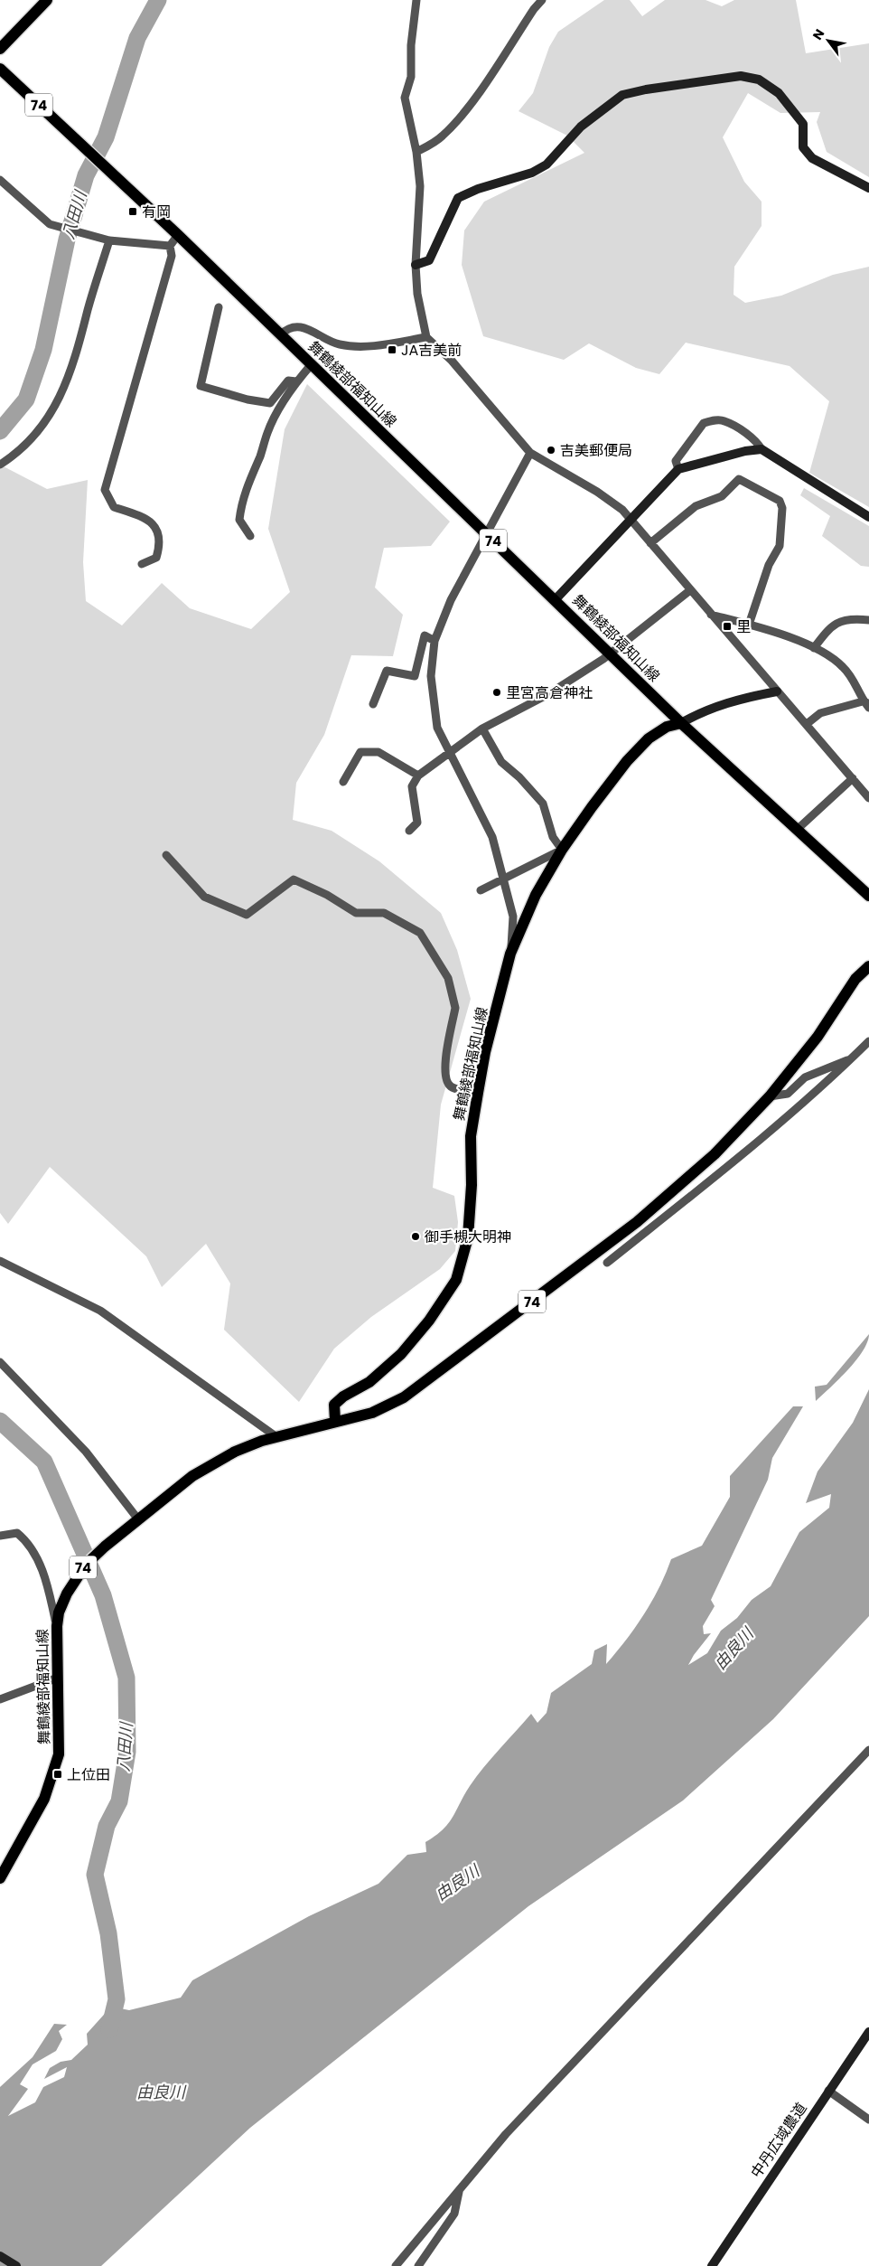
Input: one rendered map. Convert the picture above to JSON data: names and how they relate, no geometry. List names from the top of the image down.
{
  "streets": {
    "main road": ["74", "舞鶴綾部福知山線"],
    "street": ["中丹広域農道"]
  },
  "water": ["八田川", "由良川"],
  "places": {
    "transit": [
      "有岡",
      "JA吉美前",
      "里",
      "上位田"
    ],
    "other": ["吉美郵便局", "里宮高倉神社", "御手槻大明神"]
  },
  "north": "top left"
}
